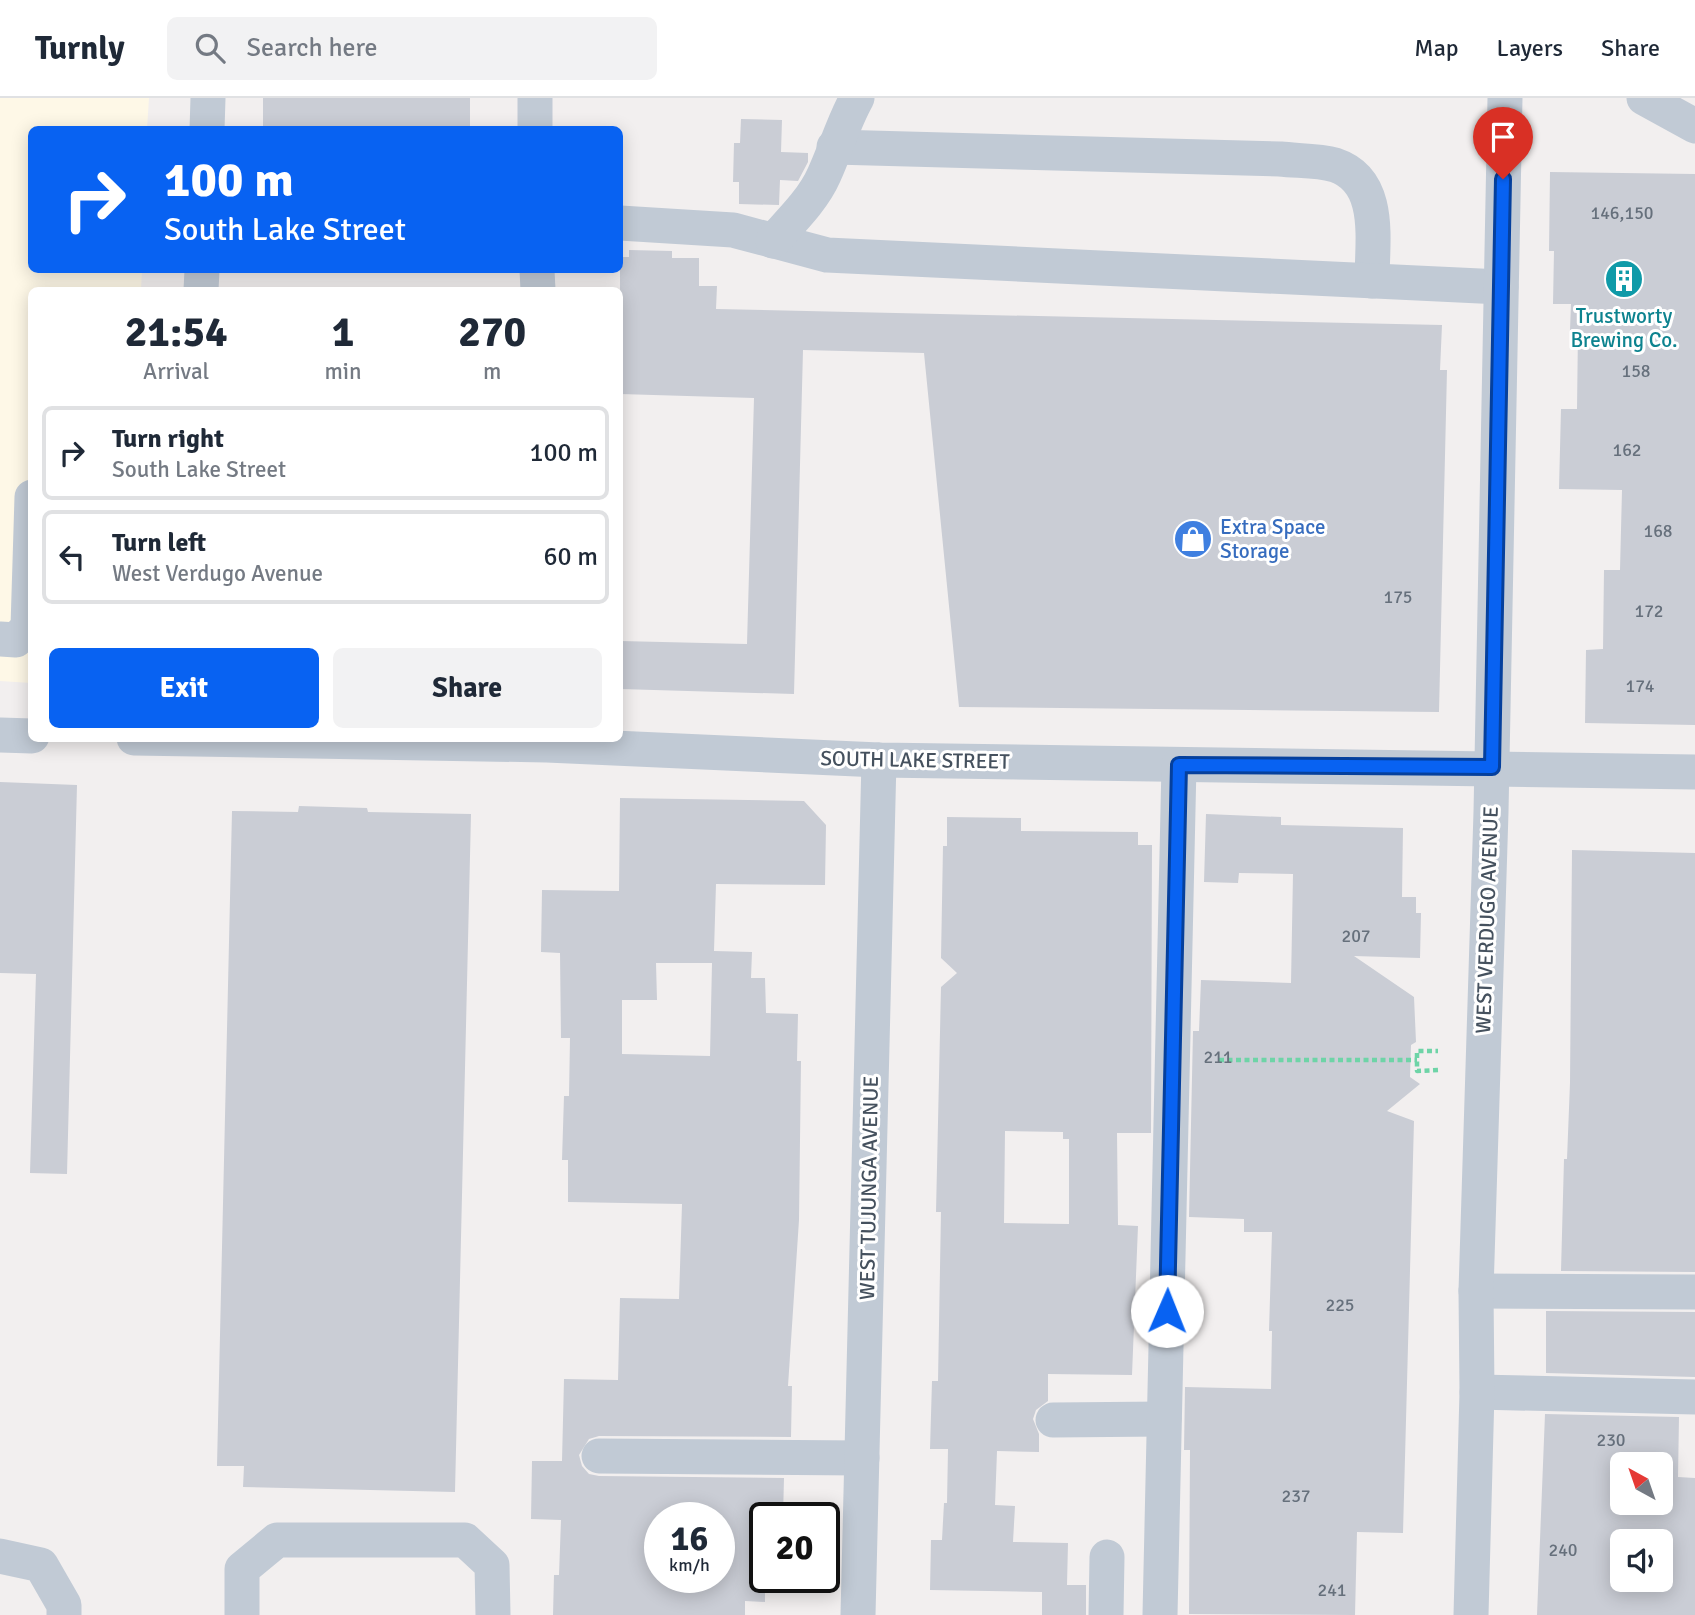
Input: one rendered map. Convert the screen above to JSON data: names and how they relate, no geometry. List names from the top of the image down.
{
  "streets": {
    "street": ["SOUTH LAKE STREET", "WEST VERDUGO AVENUE", "WEST TUJUNGA AVENUE"]
  },
  "crossings": [
    ["SOUTH LAKE STREET", "WEST VERDUGO AVENUE"],
    ["SOUTH LAKE STREET", "WEST TUJUNGA AVENUE"]
  ],
  "places": {
    "building": ["Trustworty Brewing Co."],
    "shop": ["Extra Space Storage"]
  },
  "house_numbers": [
    "146,150",
    "158",
    "162",
    "168",
    "175",
    "172",
    "174",
    "207",
    "211",
    "225",
    "230",
    "237",
    "240",
    "241"
  ],
  "north": "top left",
  "page": {
    "header": "Turnly",
    "search": "Search here",
    "nav": ["Map", "Layers", "Share"],
    "turn": ["100 m", "South Lake Street"],
    "eta": [
      "21:54",
      "Arrival",
      "1",
      "min",
      "270",
      "m"
    ],
    "list": [
      {
        "name": "Turn right",
        "note": "South Lake Street",
        "value": "100 m"
      },
      {
        "name": "Turn left",
        "note": "West Verdugo Avenue",
        "value": "60 m"
      }
    ],
    "buttons": ["Exit", "Share"],
    "speed": "16 km/h",
    "limit": "20"
  }
}
